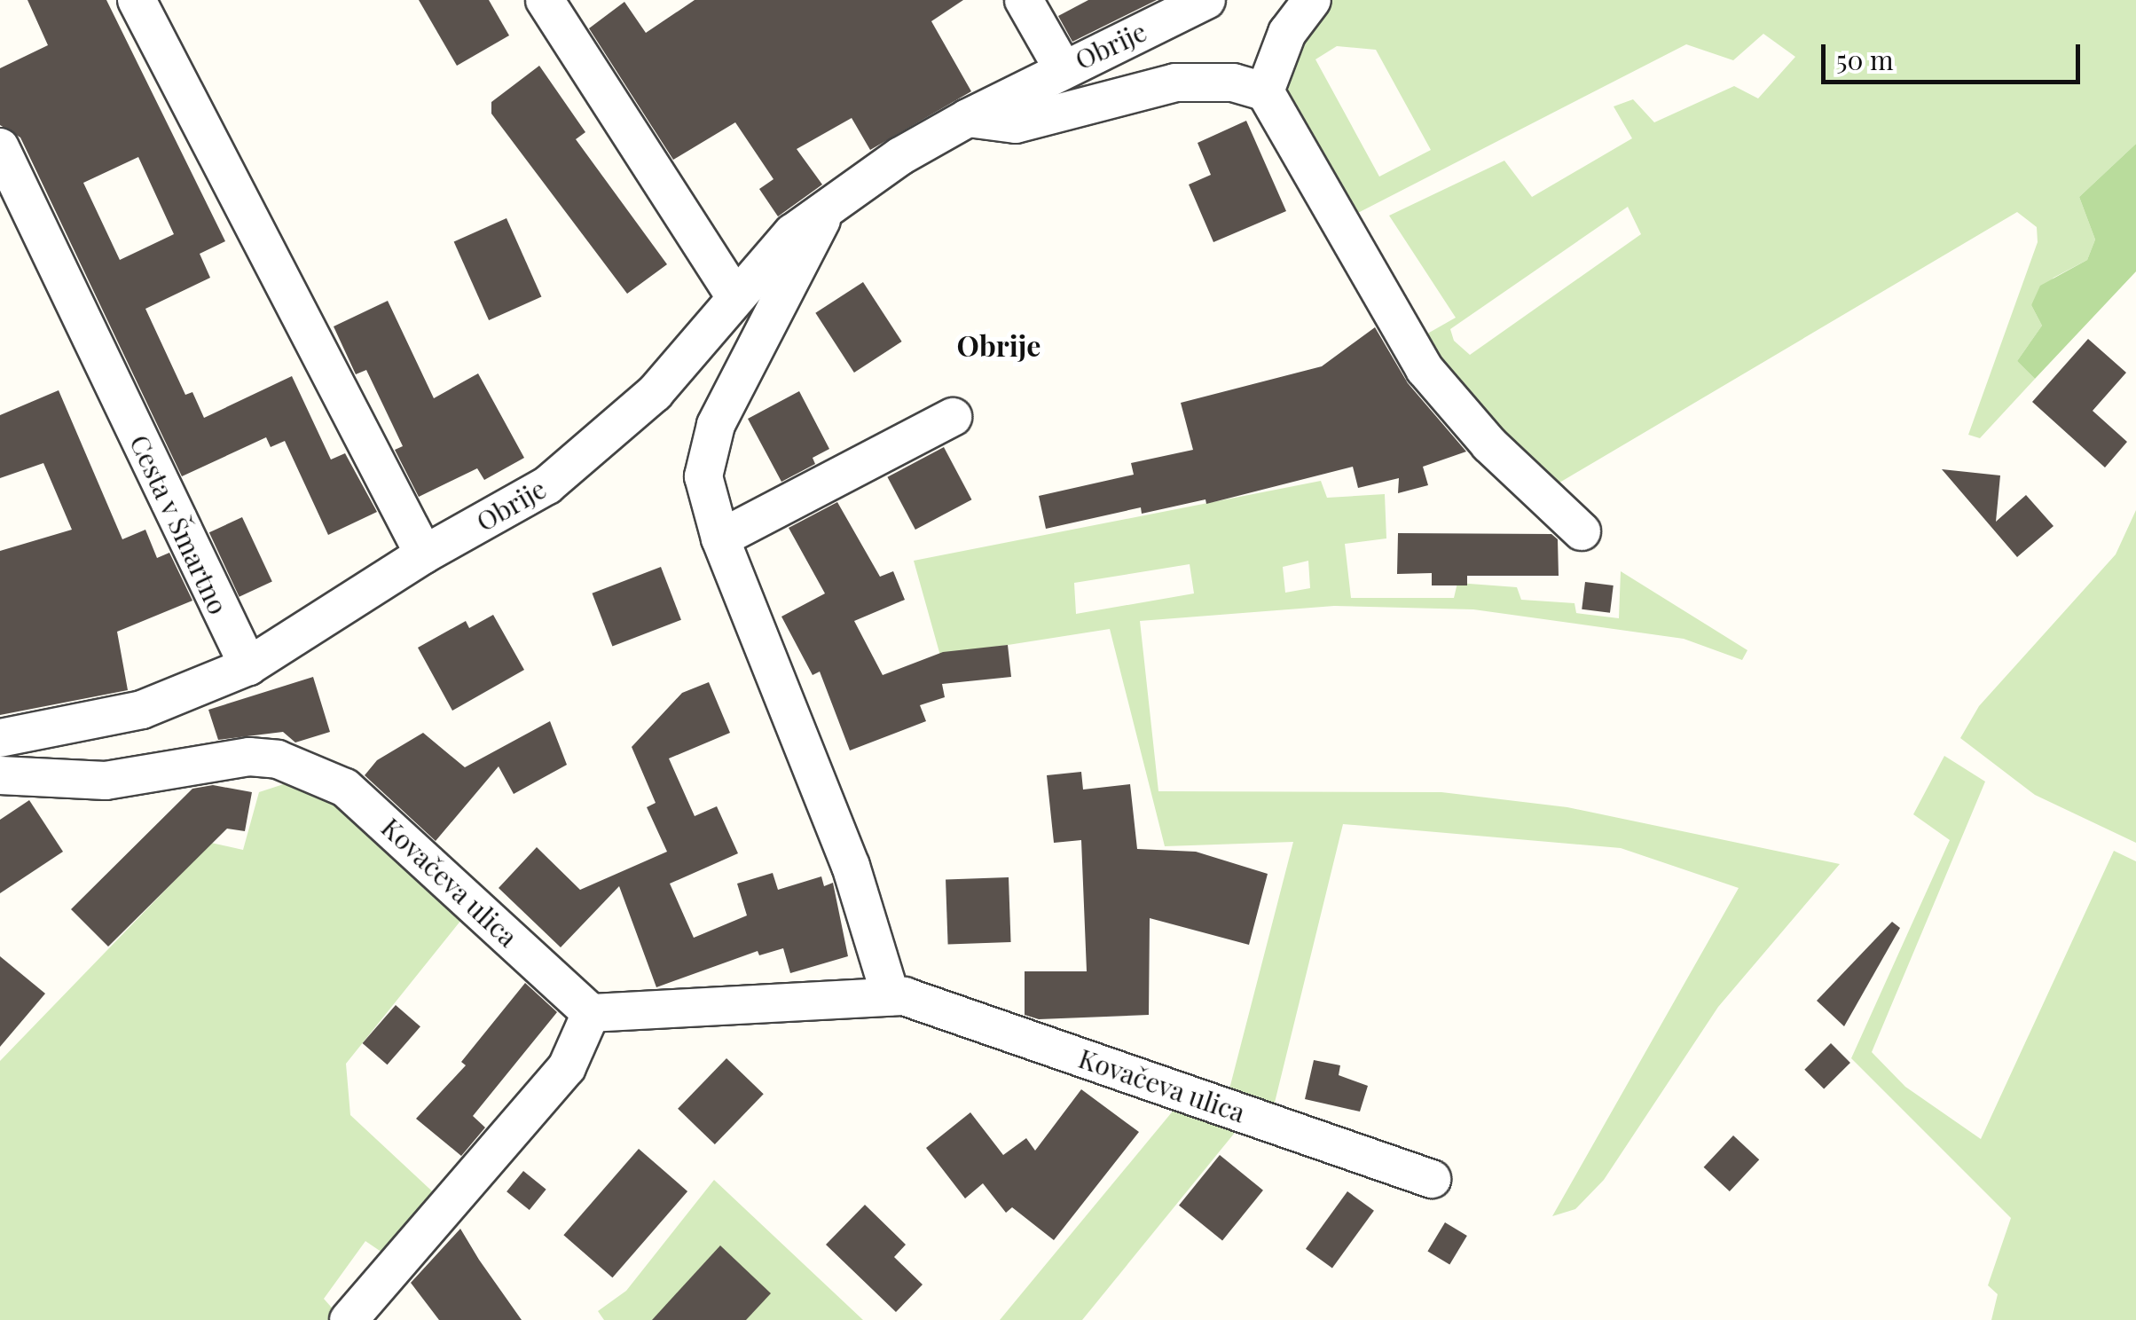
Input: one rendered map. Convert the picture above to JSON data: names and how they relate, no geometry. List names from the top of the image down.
{
  "streets": {
    "street": ["Obrije", "Cesta v Šmartno", "Kovačeva ulica"]
  },
  "crossings": [
    ["Obrije", "Cesta v Šmartno"]
  ],
  "districts": ["Obrije"],
  "scale_bar": "50 m"
}
